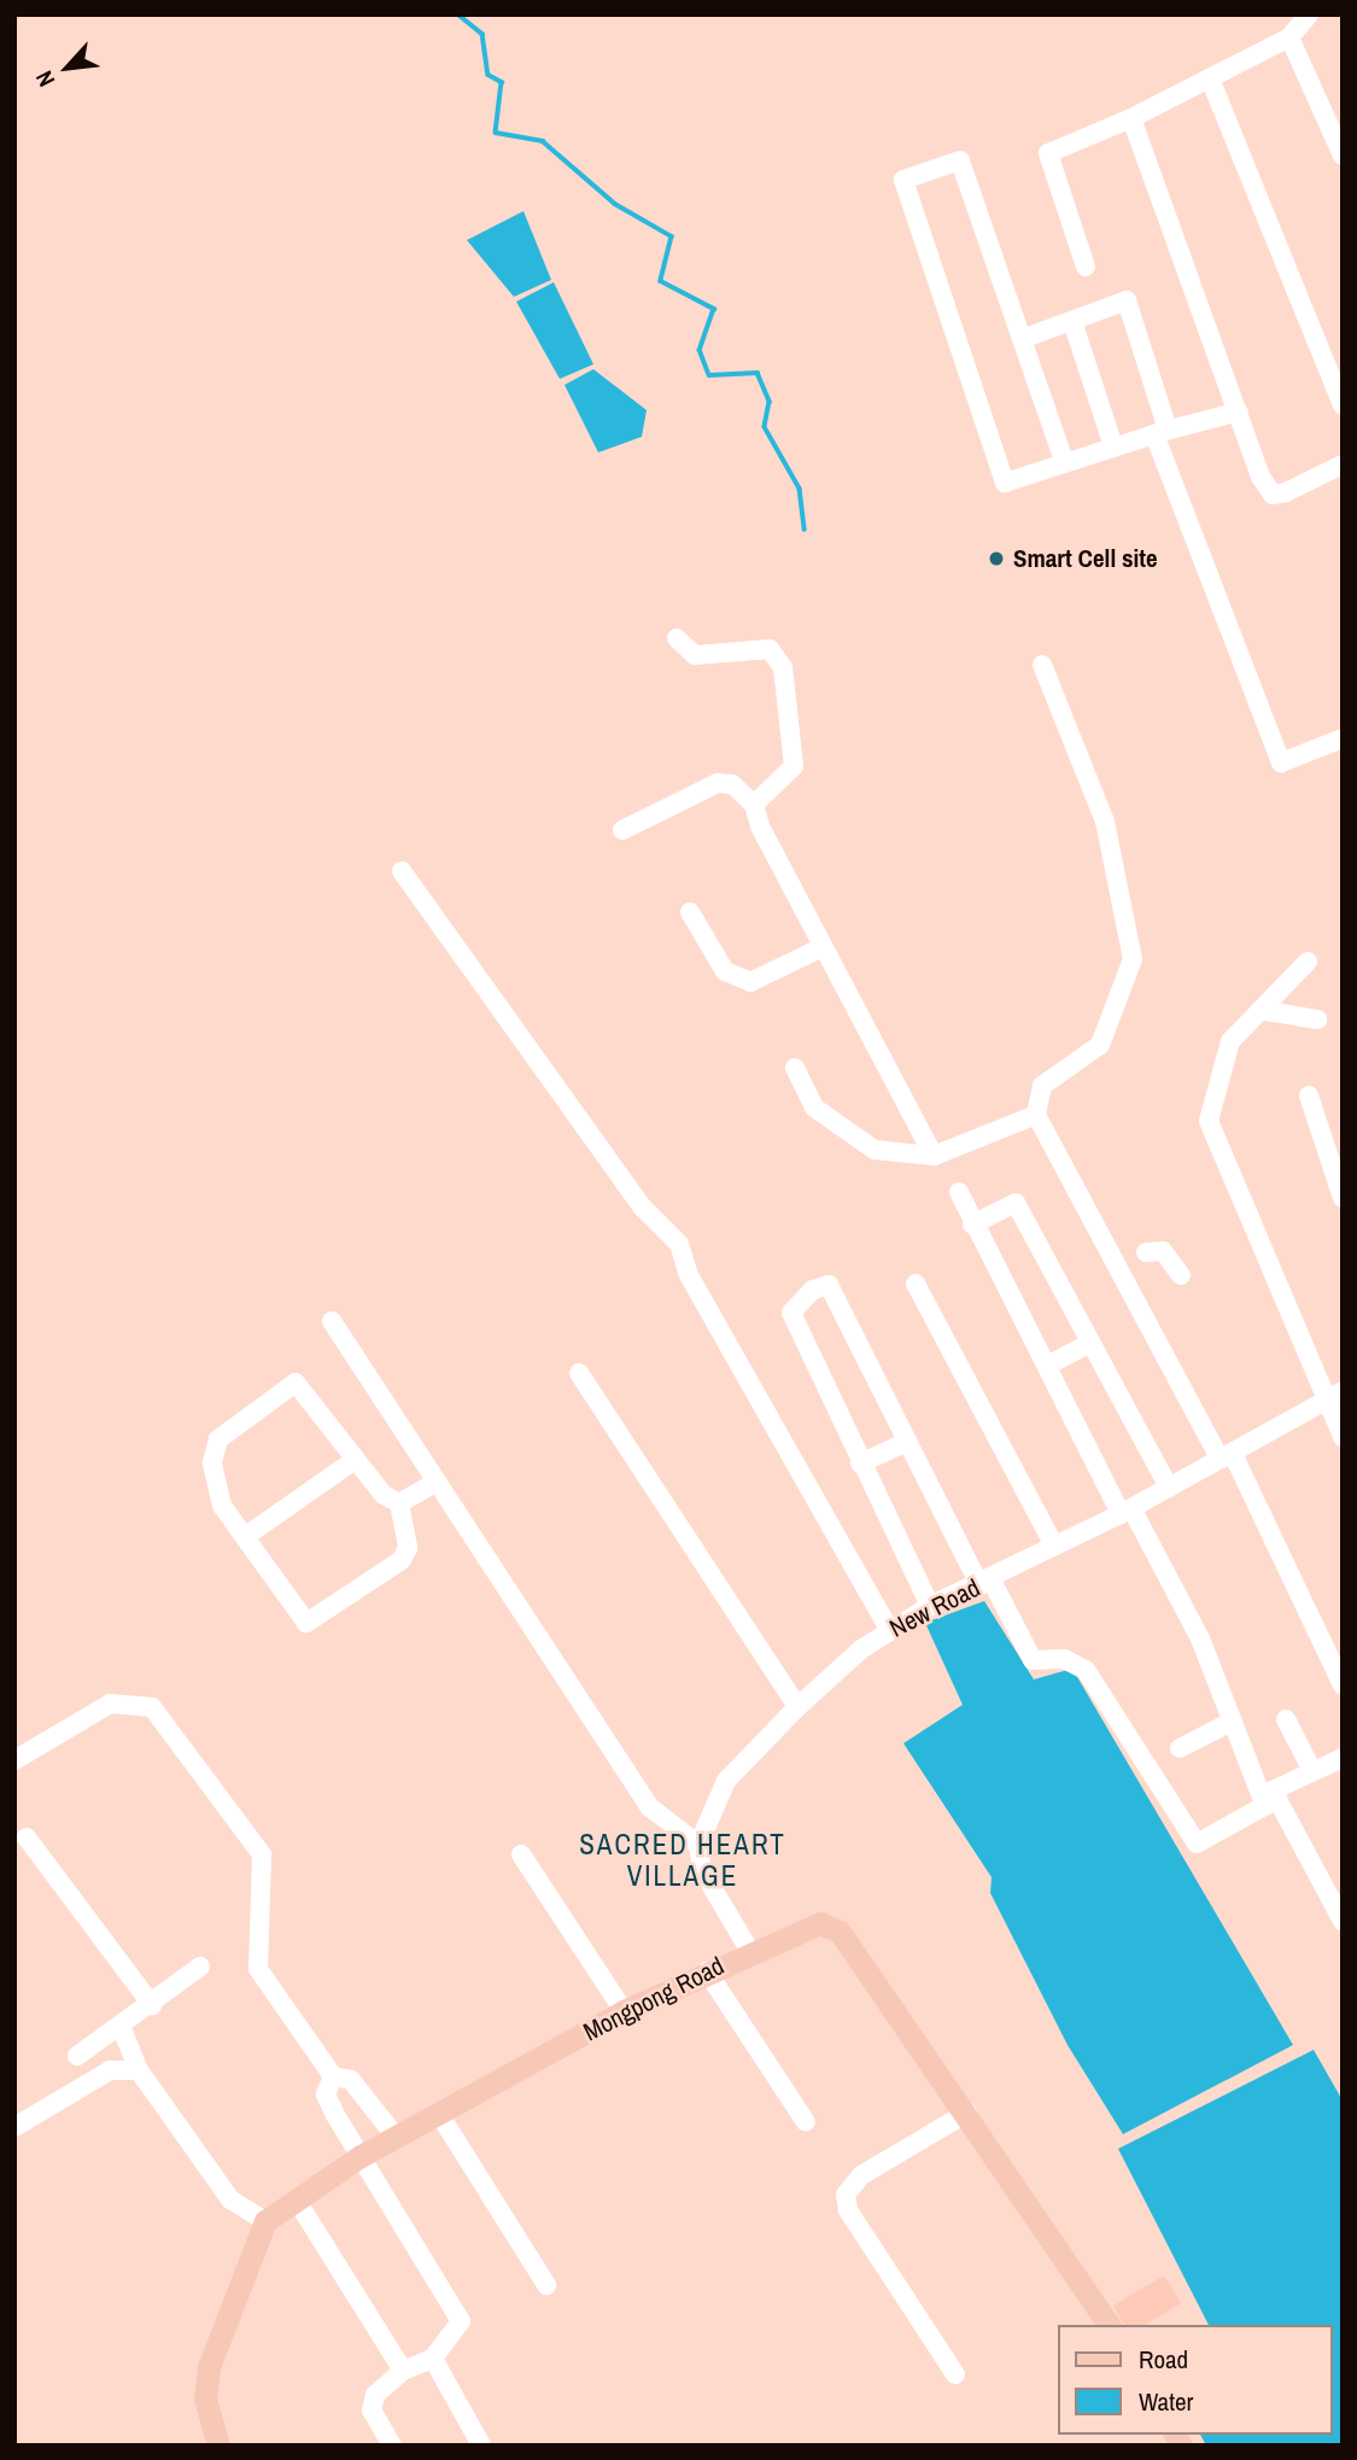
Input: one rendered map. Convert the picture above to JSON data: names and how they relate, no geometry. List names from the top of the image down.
{
  "streets": {
    "main road": ["Mongpong Road"],
    "street": ["New Road"]
  },
  "districts": ["SACRED HEART VILLAGE"],
  "places": ["Smart Cell site"],
  "legend": ["Road", "Water"],
  "north": "bottom left"
}
